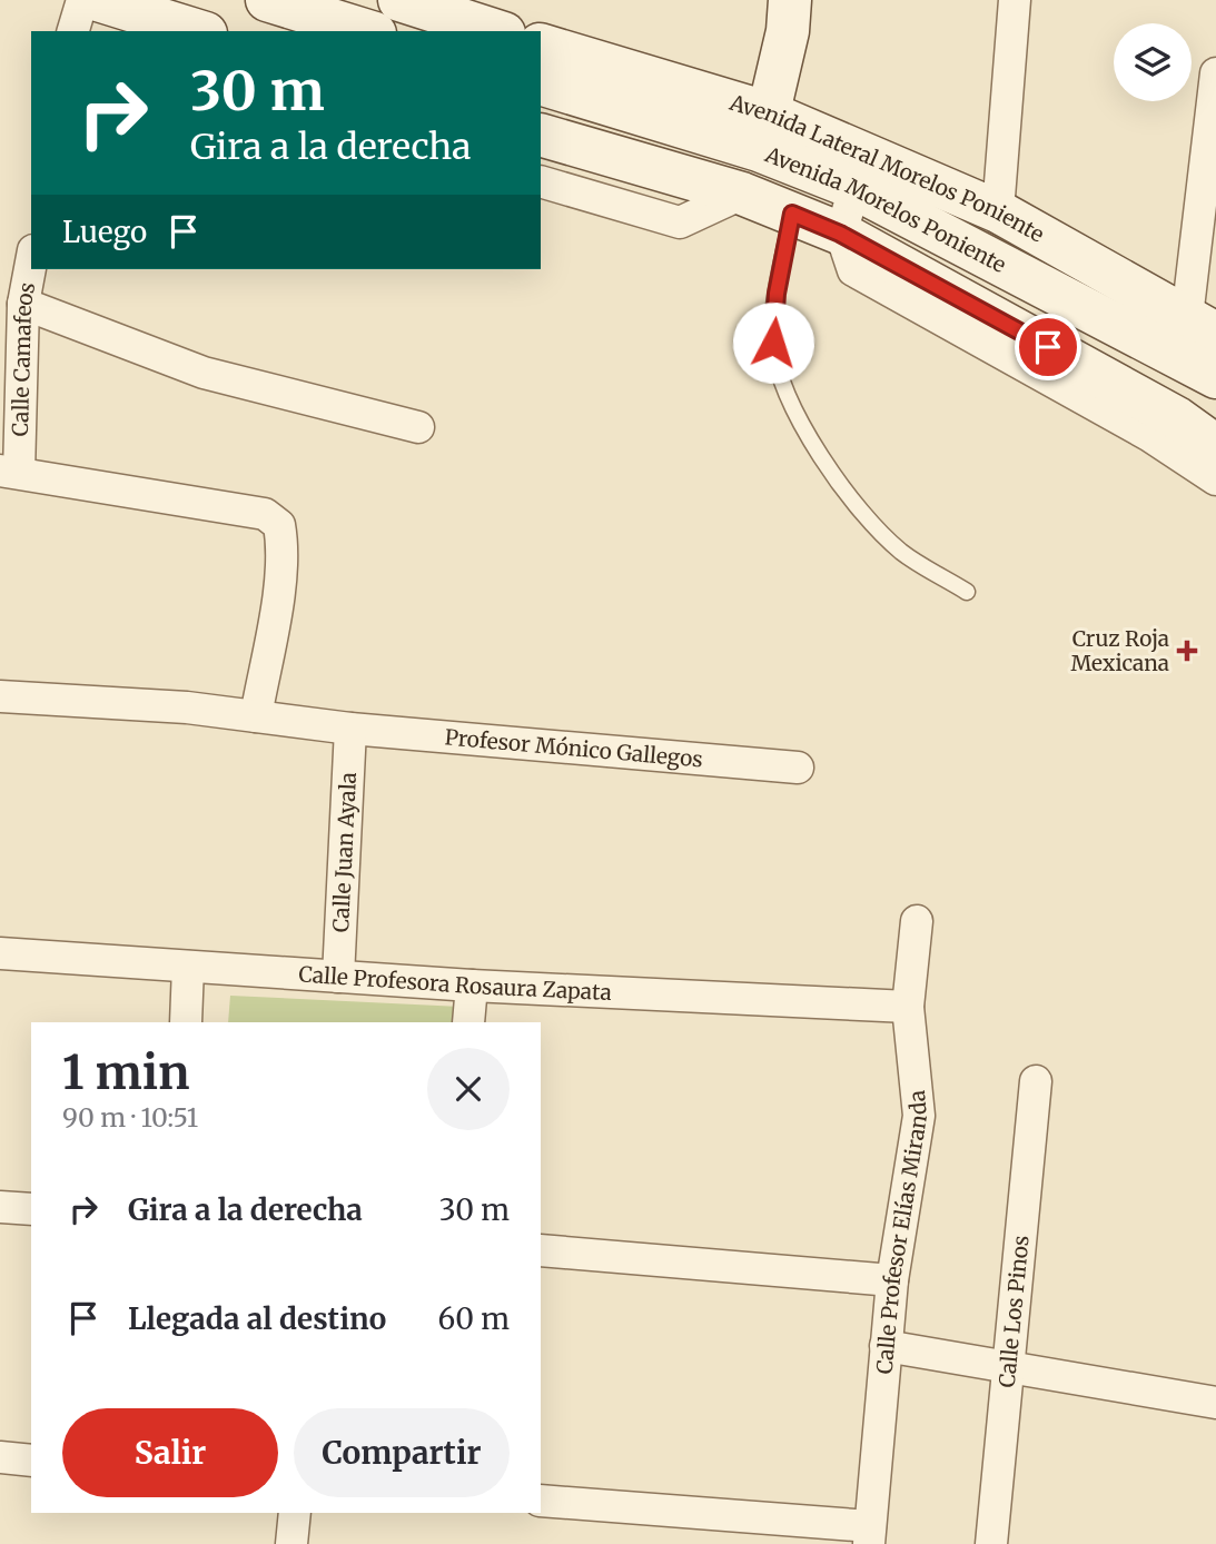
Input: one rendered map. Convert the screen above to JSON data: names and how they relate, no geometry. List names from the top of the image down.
{
  "streets": {
    "main road": ["Avenida Lateral Morelos Poniente", "Avenida Morelos Poniente"],
    "street": [
      "Calle Camafeos",
      "Profesor Mónico Gallegos",
      "Calle Juan Ayala",
      "Calle Profesora Rosaura Zapata",
      "Calle Profesor Elías Miranda",
      "Calle Los Pinos"
    ]
  },
  "crossings": [
    ["Avenida Lateral Morelos Poniente", "Avenida Morelos Poniente"],
    ["Profesor Mónico Gallegos", "Calle Juan Ayala"],
    ["Calle Juan Ayala", "Calle Profesora Rosaura Zapata"],
    ["Calle Profesora Rosaura Zapata", "Calle Profesor Elías Miranda"]
  ],
  "places": {
    "health": ["Cruz Roja Mexicana"]
  },
  "page": {
    "turn": ["30 m", "Gira a la derecha"],
    "then": "Luego",
    "heading": ["1 min", "90 m · 10:51"],
    "list": [
      {
        "name": "Gira a la derecha",
        "value": "30 m"
      },
      {
        "name": "Llegada al destino",
        "value": "60 m"
      }
    ],
    "buttons": ["Salir", "Compartir"]
  }
}
